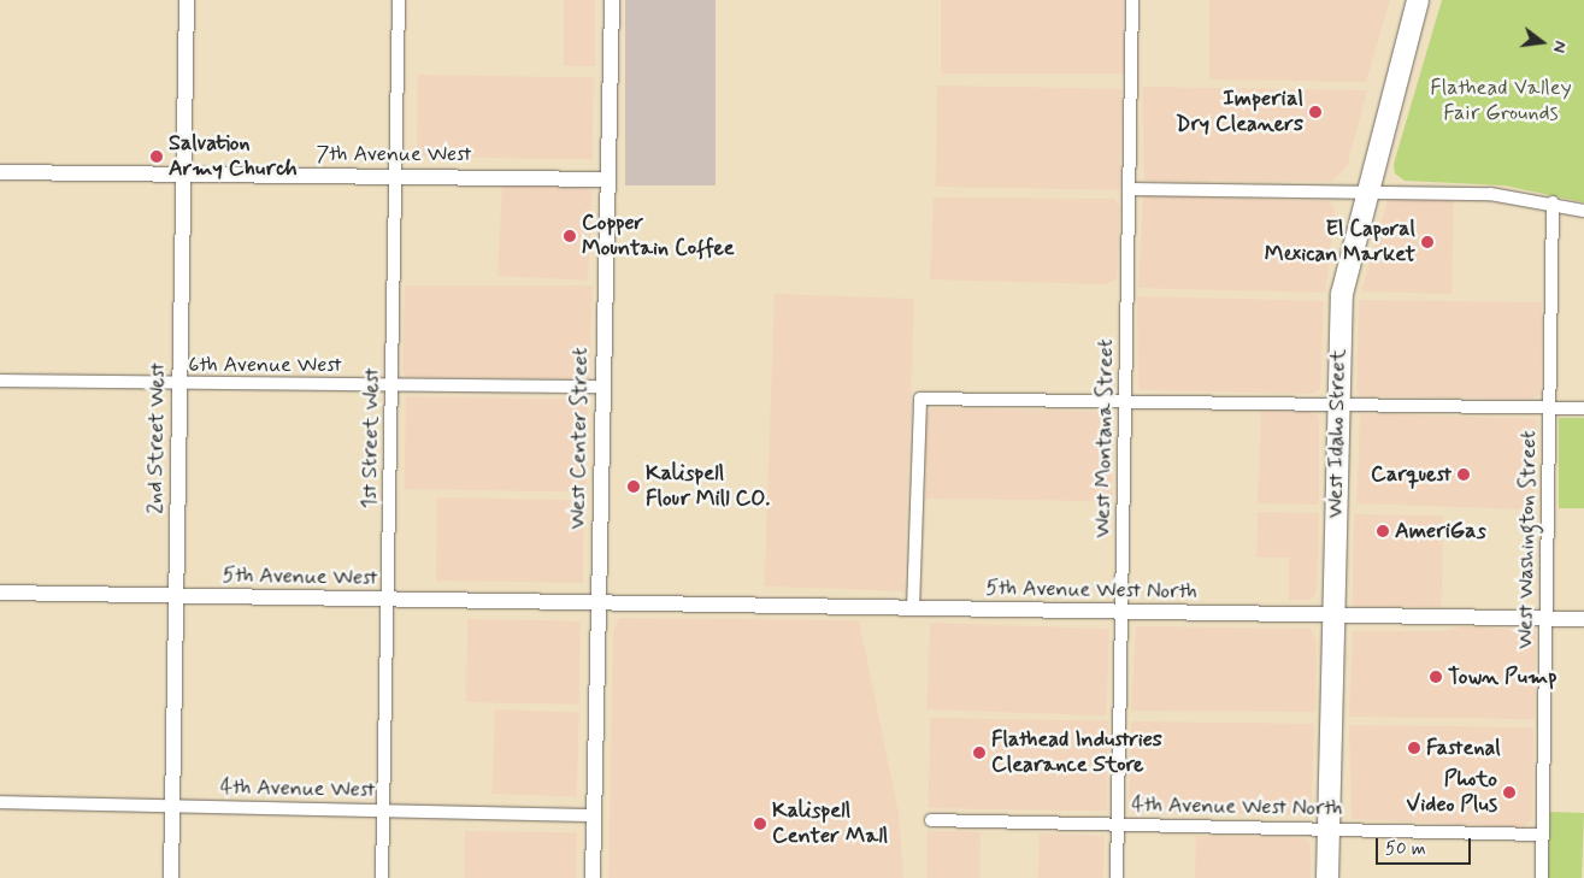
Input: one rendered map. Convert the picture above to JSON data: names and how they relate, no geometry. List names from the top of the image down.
{
  "streets": {
    "highway": ["West Idaho Street"],
    "street": [
      "7th Avenue West",
      "6th Avenue West",
      "2nd Street West",
      "1st Street West",
      "West Center Street",
      "West Montana Street",
      "West Washington Street",
      "5th Avenue West",
      "5th Avenue West North",
      "4th Avenue West",
      "4th Avenue West North"
    ]
  },
  "crossings": [
    ["7th Avenue West", "2nd Street West"],
    ["7th Avenue West", "1st Street West"],
    ["7th Avenue West", "West Center Street"],
    ["6th Avenue West", "2nd Street West"],
    ["6th Avenue West", "1st Street West"],
    ["6th Avenue West", "West Center Street"],
    ["West Idaho Street", "5th Avenue West North"],
    ["West Idaho Street", "4th Avenue West North"],
    ["2nd Street West", "5th Avenue West"],
    ["2nd Street West", "4th Avenue West"],
    ["1st Street West", "5th Avenue West"],
    ["1st Street West", "4th Avenue West"],
    ["West Center Street", "5th Avenue West"],
    ["West Center Street", "5th Avenue West North"],
    ["West Center Street", "4th Avenue West"],
    ["West Montana Street", "5th Avenue West North"],
    ["West Montana Street", "4th Avenue West North"],
    ["West Washington Street", "5th Avenue West North"],
    ["West Washington Street", "4th Avenue West North"],
    ["5th Avenue West", "5th Avenue West North"]
  ],
  "parks": ["Flathead Valley Fair Grounds"],
  "places": [
    "Imperial Dry Cleaners",
    "Salvation Army Church",
    "Copper Mountain Coffee",
    "El Caporal Mexican Market",
    "Carquest",
    "Kalispell Flour Mill CO.",
    "AmeriGas",
    "Town Pump",
    "Fastenal",
    "Flathead Industries Clearance Store",
    "Photo Video Plus",
    "Kalispell Center Mall"
  ],
  "scale_bar": "50 m",
  "north": "right"
}
